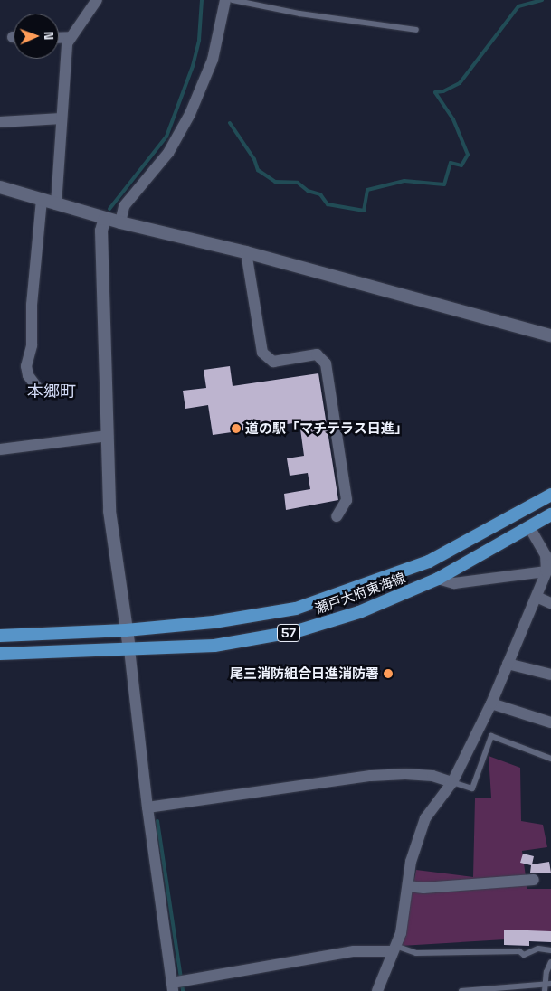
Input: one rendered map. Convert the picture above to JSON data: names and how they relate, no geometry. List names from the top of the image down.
{
  "streets": {
    "main road": ["瀬戸大府東海線", "57"]
  },
  "districts": ["本郷町"],
  "places": ["道の駅「マチテラス日進」", "尾三消防組合日進消防署"],
  "north": "right"
}
